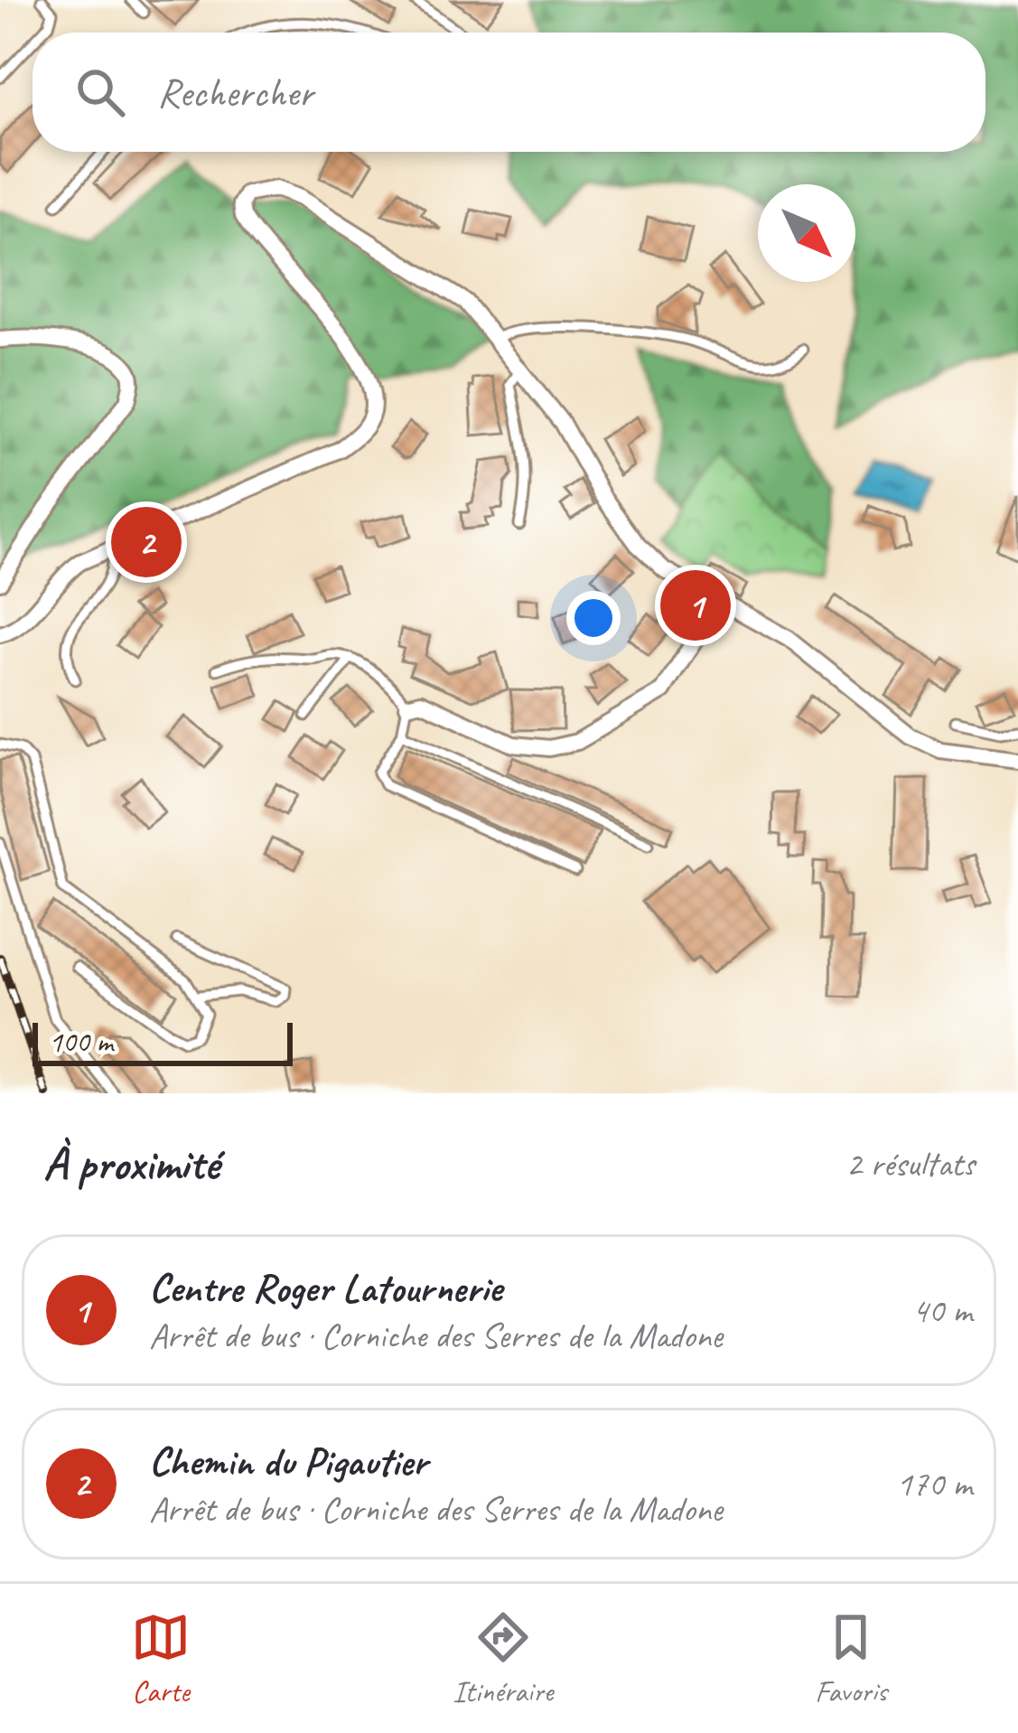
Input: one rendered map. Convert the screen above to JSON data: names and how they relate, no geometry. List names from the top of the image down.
{
  "scale_bar": "100 m",
  "north": "bottom right",
  "page": {
    "search": "Rechercher",
    "pins": ["2", "1"],
    "scale": "100 m",
    "heading": ["À proximité", "2 résultats"],
    "list": [
      {
        "mark": "1",
        "name": "Centre Roger Latournerie",
        "note": "Arrêt de bus · Corniche des Serres de la Madone",
        "value": "40 m"
      },
      {
        "mark": "2",
        "name": "Chemin du Pigautier",
        "note": "Arrêt de bus · Corniche des Serres de la Madone",
        "value": "170 m"
      }
    ],
    "nav": ["Carte", "Itinéraire", "Favoris"]
  }
}
